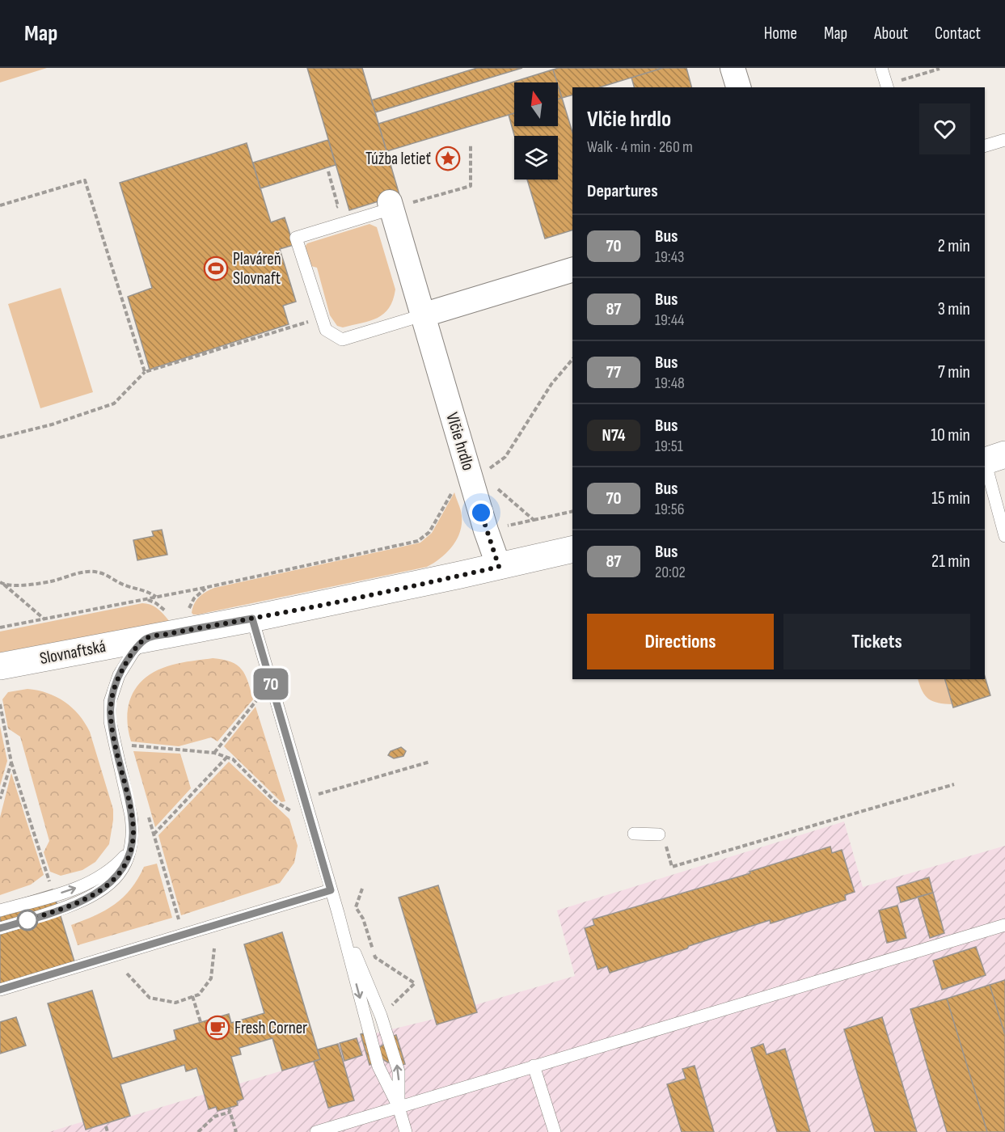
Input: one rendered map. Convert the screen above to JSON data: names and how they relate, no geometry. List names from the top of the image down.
{
  "streets": {
    "main road": ["Slovnaftská"],
    "street": ["Vlčie hrdlo"]
  },
  "crossings": [
    ["Vlčie hrdlo", "Slovnaftská"]
  ],
  "places": {
    "place": ["Túžba letieť"],
    "sports": ["Plaváreň Slovnaft"],
    "cafe": ["Fresh Corner"]
  },
  "lines": ["bus line 70"],
  "north": "top",
  "page": {
    "header": "Map",
    "nav": [
      "Home",
      "Map",
      "About",
      "Contact"
    ],
    "on_map": "70",
    "heading": [
      ["Vlčie hrdlo", "Walk · 4 min · 260 m"],
      "Departures"
    ],
    "list": [
      {
        "mark": "70",
        "name": "Bus",
        "note": "19:43",
        "value": "2 min"
      },
      {
        "mark": "87",
        "name": "Bus",
        "note": "19:44",
        "value": "3 min"
      },
      {
        "mark": "77",
        "name": "Bus",
        "note": "19:48",
        "value": "7 min"
      },
      {
        "mark": "N74",
        "name": "Bus",
        "note": "19:51",
        "value": "10 min"
      },
      {
        "mark": "70",
        "name": "Bus",
        "note": "19:56",
        "value": "15 min"
      },
      {
        "mark": "87",
        "name": "Bus",
        "note": "20:02",
        "value": "21 min"
      }
    ],
    "buttons": ["Directions", "Tickets"]
  }
}
